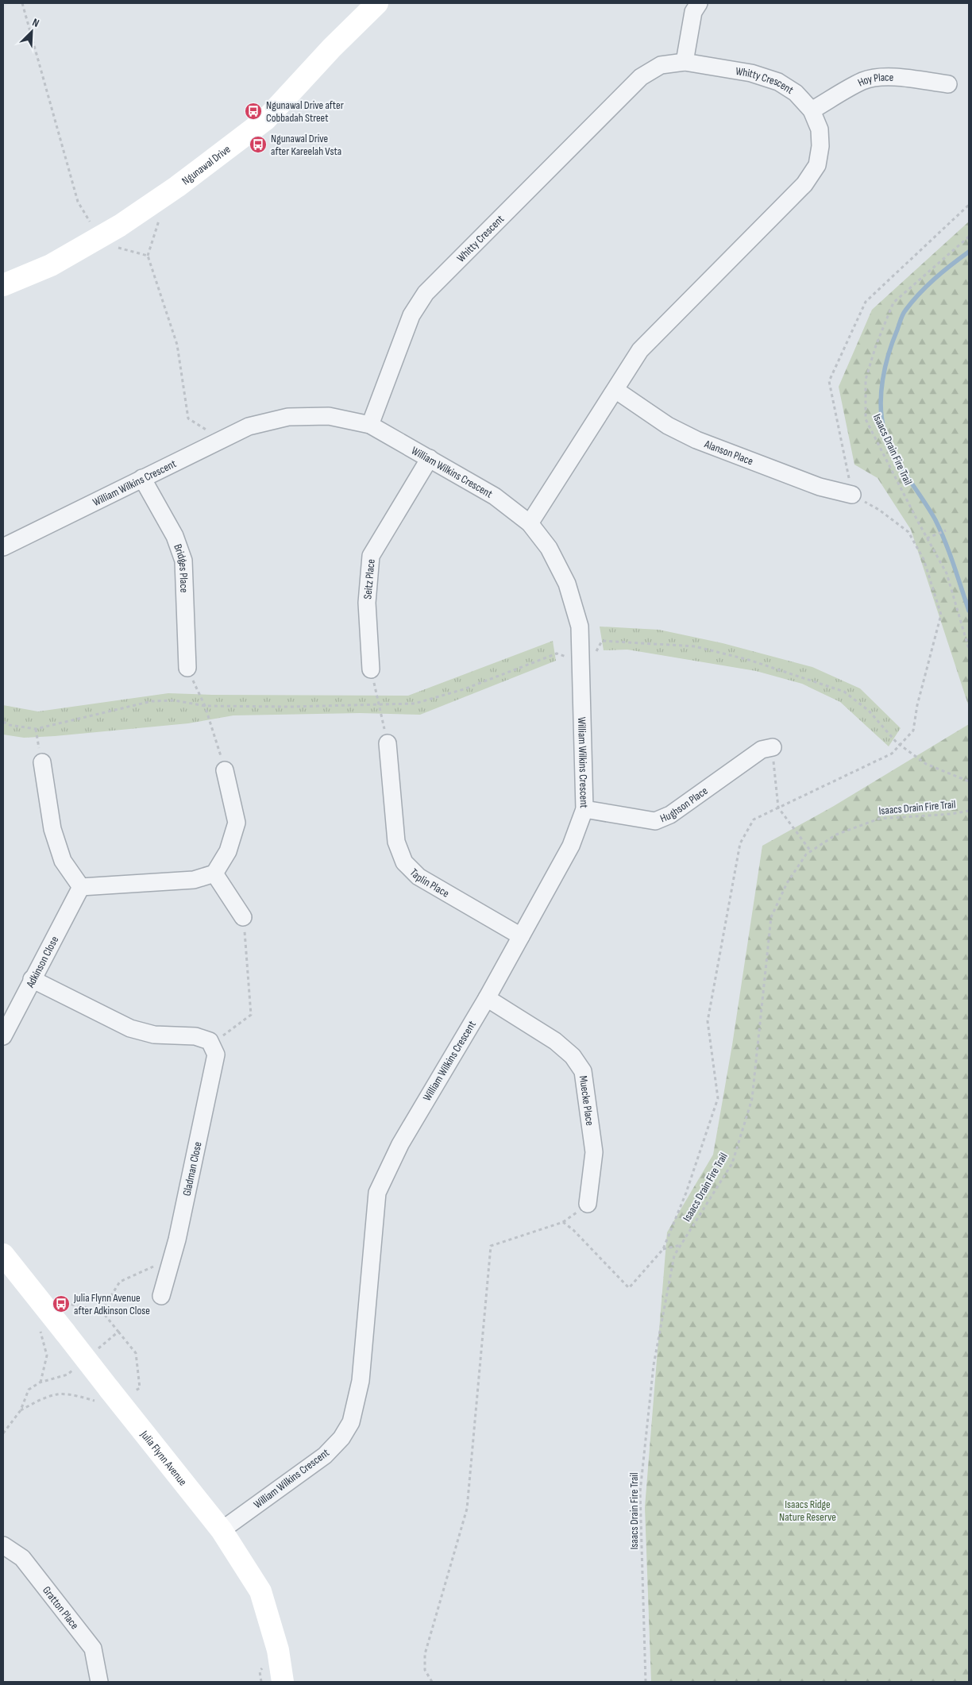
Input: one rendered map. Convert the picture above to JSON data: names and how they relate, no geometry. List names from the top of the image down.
{
  "streets": {
    "street": [
      "Whitty Crescent",
      "Hoy Place",
      "Ngunawal Drive",
      "Alanson Place",
      "William Wilkins Crescent",
      "Bridges Place",
      "Seitz Place",
      "Hughson Place",
      "Taplin Place",
      "Adkinson Close",
      "Muecke Place",
      "Gladman Close",
      "Julia Flynn Avenue",
      "Gratton Place"
    ],
    "path": ["Isaacs Drain Fire Trail"]
  },
  "crossings": [
    ["Whitty Crescent", "Hoy Place"],
    ["Whitty Crescent", "Alanson Place"],
    ["Whitty Crescent", "William Wilkins Crescent"],
    ["William Wilkins Crescent", "Bridges Place"],
    ["William Wilkins Crescent", "Seitz Place"],
    ["William Wilkins Crescent", "Hughson Place"],
    ["William Wilkins Crescent", "Taplin Place"],
    ["William Wilkins Crescent", "Muecke Place"],
    ["William Wilkins Crescent", "Julia Flynn Avenue"]
  ],
  "parks": ["Isaacs Ridge Nature Reserve"],
  "places": {
    "bus stop": ["Ngunawal Drive after Cobbadah Street", "Ngunawal Drive after Kareelah Vsta", "Julia Flynn Avenue after Adkinson Close"]
  },
  "north": "top right"
}
